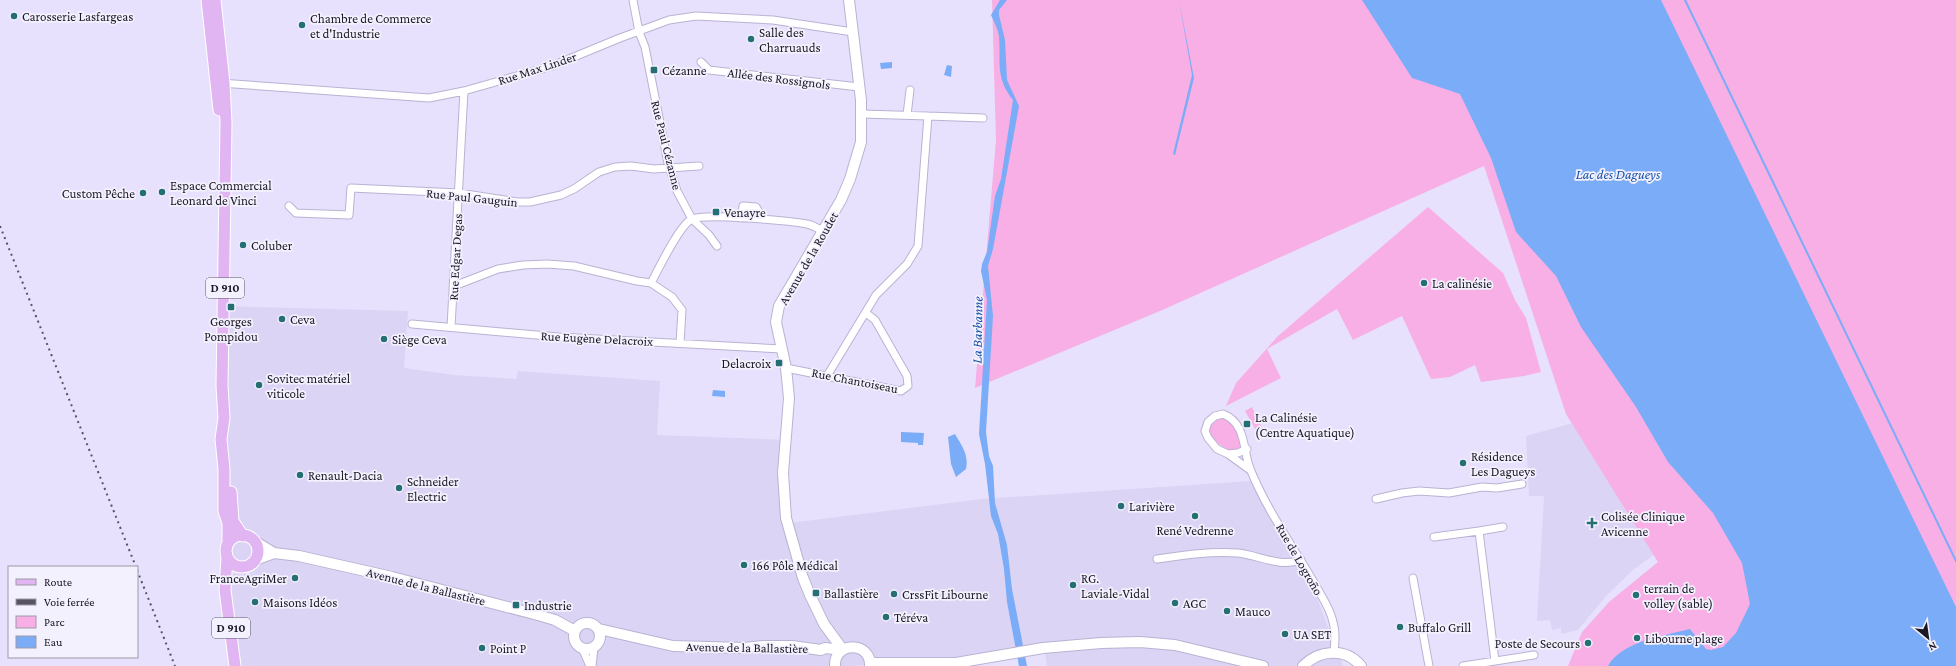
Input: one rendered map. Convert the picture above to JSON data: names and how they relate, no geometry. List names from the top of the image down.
{
  "streets": {
    "main road": ["Avenue de la Roudet", "D 910", "Avenue de la Ballastière"],
    "street": [
      "Rue Max Linder",
      "Allée des Rossignols",
      "Rue Paul Cézanne",
      "Rue Paul Gauguin",
      "Rue Edgar Degas",
      "Rue Eugène Delacroix",
      "Rue Chantoiseau",
      "Rue de Logroño"
    ]
  },
  "crossings": [
    ["Rue Max Linder", "Rue Paul Cézanne"],
    ["Rue Max Linder", "Rue Edgar Degas"],
    ["Rue Max Linder", "Avenue de la Roudet"],
    ["Rue Max Linder", "D 910"],
    ["Allée des Rossignols", "Avenue de la Roudet"],
    ["Rue Paul Cézanne", "Rue Paul Gauguin"],
    ["Rue Paul Gauguin", "Rue Edgar Degas"],
    ["Rue Edgar Degas", "Rue Eugène Delacroix"],
    ["Avenue de la Roudet", "Rue Eugène Delacroix"],
    ["Avenue de la Roudet", "Rue Chantoiseau"],
    ["Avenue de la Roudet", "Avenue de la Ballastière"],
    ["D 910", "Avenue de la Ballastière"]
  ],
  "water": ["Lac des Dagueys", "La Barbanne"],
  "places": {
    "other": [
      "Carosserie Lasfargeas",
      "Chambre de Commerce et d'Industrie",
      "Salle des Charruauds",
      "Espace Commercial Leonard de Vinci",
      "Custom Pêche",
      "Coluber",
      "La calinésie",
      "Ceva",
      "Siège Ceva",
      "Sovitec matériel viticole",
      "Résidence Les Dagueys",
      "Renault-Dacia",
      "Schneider Electric",
      "Larivière",
      "René Vedrenne",
      "166 Pôle Médical",
      "FranceAgriMer",
      "RG. Laviale-Vidal",
      "CrssFit Libourne",
      "terrain de volley (sable)",
      "Maisons Idéos",
      "AGC",
      "Mauco",
      "Téréva",
      "Buffalo Grill",
      "UA SET",
      "Libourne plage",
      "Poste de Secours",
      "Point P"
    ],
    "transit": [
      "Cézanne",
      "Venayre",
      "Georges Pompidou",
      "Delacroix",
      "La Calinésie (Centre Aquatique)",
      "Ballastière",
      "Industrie"
    ],
    "health": ["Colisée Clinique Avicenne"]
  },
  "legend": [
    "Route",
    "Voie ferrée",
    "Parc",
    "Eau"
  ],
  "north": "bottom right"
}
